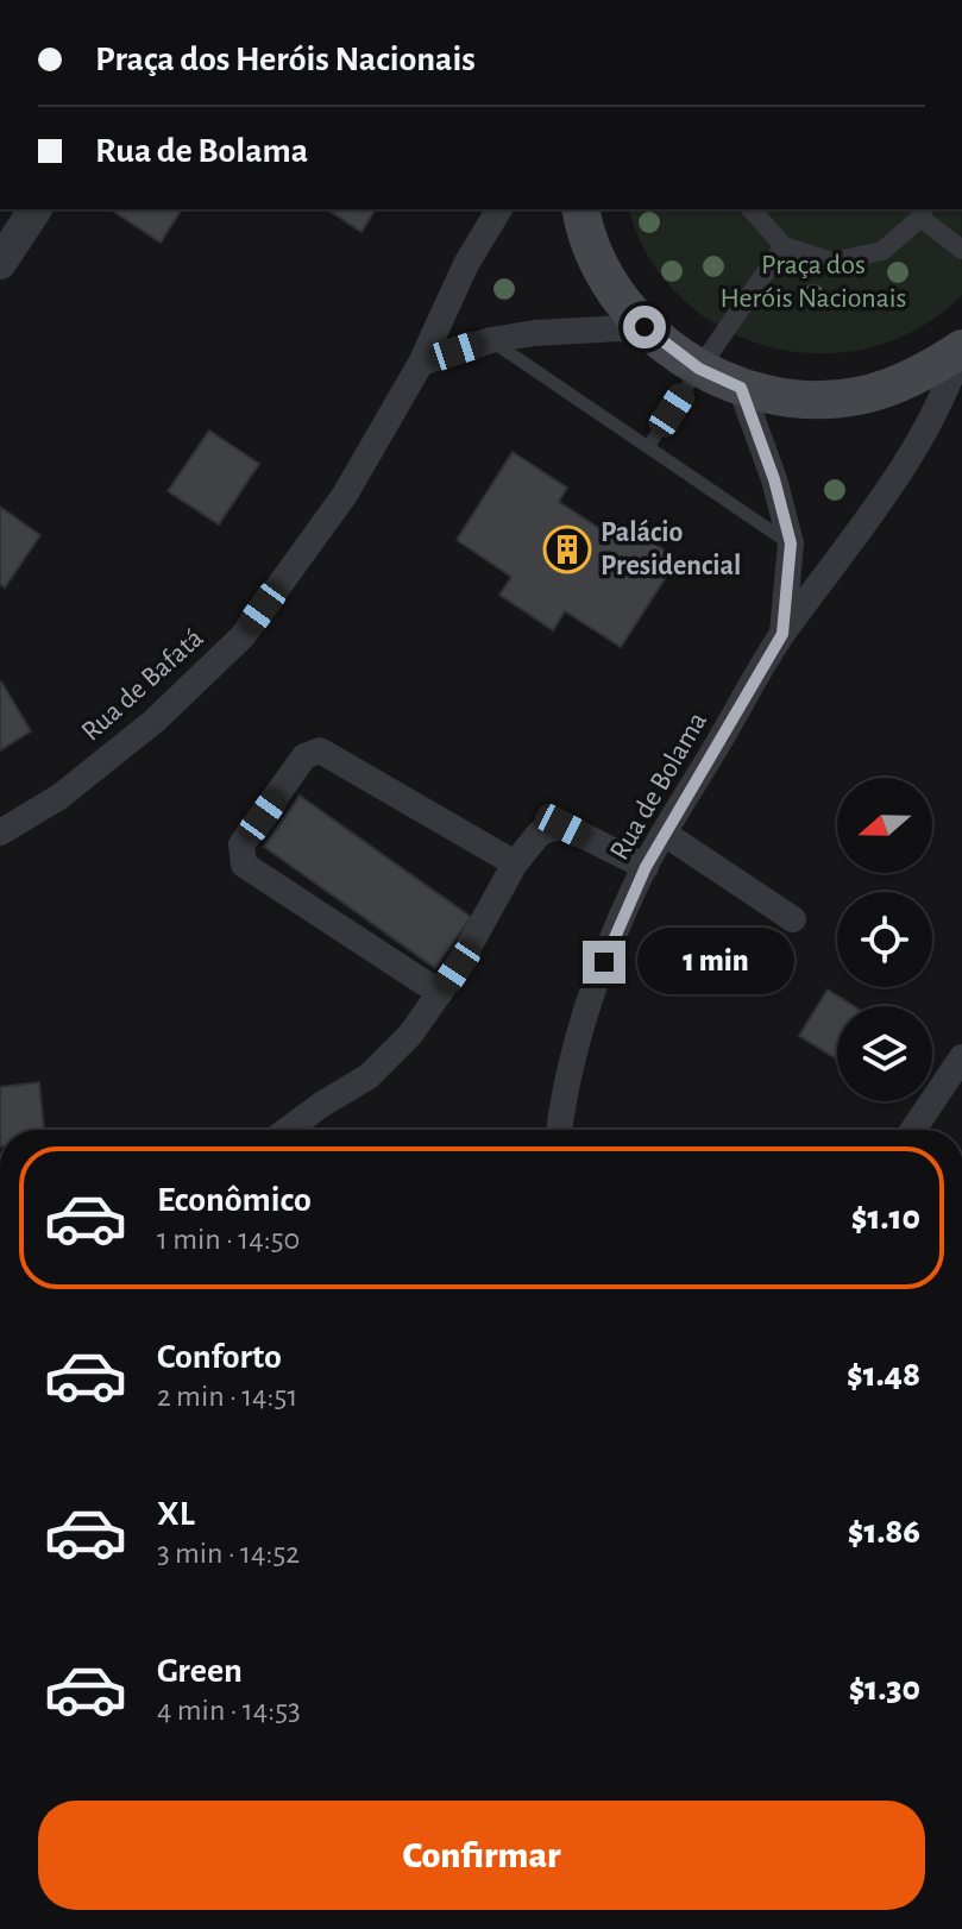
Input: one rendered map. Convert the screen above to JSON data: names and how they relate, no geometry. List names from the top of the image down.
{
  "streets": {
    "street": ["Rua de Bafatá", "Rua de Bolama"]
  },
  "parks": ["Praça dos Heróis Nacionais"],
  "places": {
    "building": ["Palácio Presidencial"]
  },
  "north": "left",
  "page": {
    "banner": ["Praça dos Heróis Nacionais", "Rua de Bolama"],
    "bubble": "1 min",
    "list": [
      {
        "name": "Econômico",
        "note": "1 min · 14:50",
        "value": "$1.10"
      },
      {
        "name": "Conforto",
        "note": "2 min · 14:51",
        "value": "$1.48"
      },
      {
        "name": "XL",
        "note": "3 min · 14:52",
        "value": "$1.86"
      },
      {
        "name": "Green",
        "note": "4 min · 14:53",
        "value": "$1.30"
      }
    ],
    "buttons": "Confirmar"
  }
}
